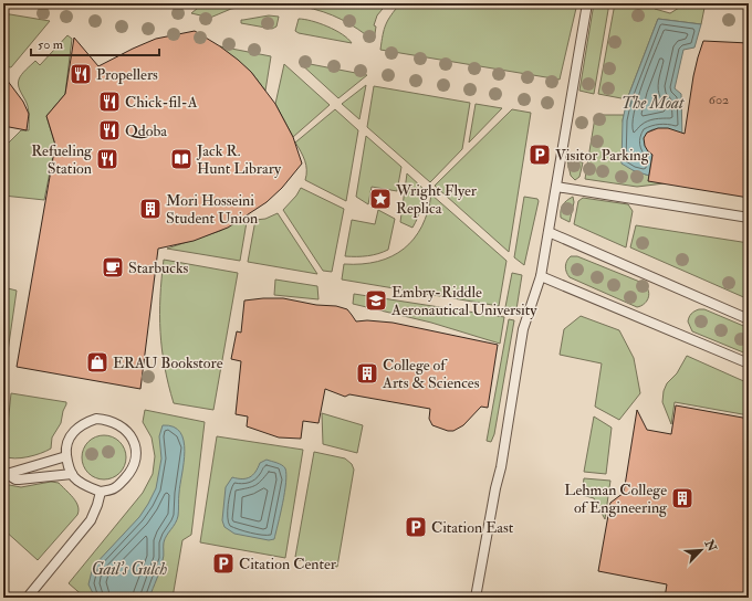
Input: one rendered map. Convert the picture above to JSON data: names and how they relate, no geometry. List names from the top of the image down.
{
  "water": ["The Moat", "Gail's Gulch"],
  "places": {
    "restaurant": [
      "Propellers",
      "Chick-fil-A",
      "Qdoba",
      "Refueling Station"
    ],
    "parking": ["Visitor Parking", "Citation East", "Citation Center"],
    "library": ["Jack R. Hunt Library"],
    "place": ["Wright Flyer Replica"],
    "building": ["Mori Hosseini Student Union", "College of Arts & Sciences", "Lehman College of Engineering"],
    "cafe": ["Starbucks"],
    "school or university": ["Embry-Riddle Aeronautical University"],
    "shop": ["ERAU Bookstore"]
  },
  "house_numbers": ["602"],
  "scale_bar": "50 m",
  "north": "top right"
}
